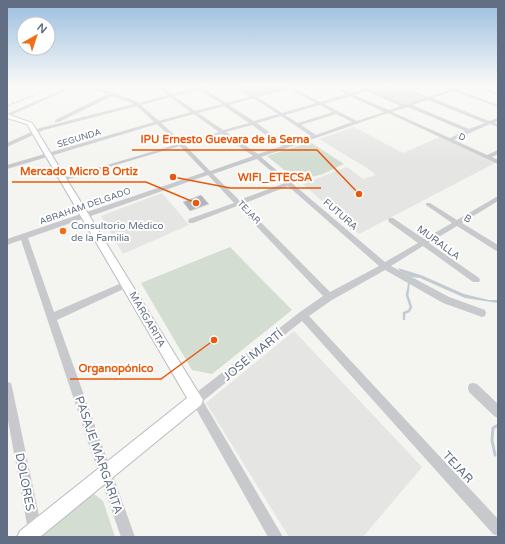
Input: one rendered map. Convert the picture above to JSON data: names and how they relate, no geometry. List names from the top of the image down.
{
  "streets": {
    "main road": ["MARGARITA", "JOSÉ MARTÍ"],
    "street": [
      "D",
      "SEGUNDA",
      "ABRAHAM DELGADO",
      "TEJAR",
      "FUTURA",
      "B",
      "MURALLA",
      "PASAJE MARGARITA",
      "DOLORES"
    ]
  },
  "crossings": [
    ["D", "ABRAHAM DELGADO"],
    ["SEGUNDA", "TEJAR"],
    ["SEGUNDA", "FUTURA"],
    ["SEGUNDA", "MARGARITA"],
    ["ABRAHAM DELGADO", "TEJAR"],
    ["ABRAHAM DELGADO", "FUTURA"],
    ["ABRAHAM DELGADO", "MARGARITA"],
    ["ABRAHAM DELGADO", "PASAJE MARGARITA"],
    ["TEJAR", "JOSÉ MARTÍ"],
    ["FUTURA", "JOSÉ MARTÍ"],
    ["B", "JOSÉ MARTÍ"],
    ["MURALLA", "JOSÉ MARTÍ"],
    ["MARGARITA", "JOSÉ MARTÍ"],
    ["JOSÉ MARTÍ", "PASAJE MARGARITA"],
    ["JOSÉ MARTÍ", "DOLORES"]
  ],
  "places": [
    "WIFI_ETECSA",
    "IPU Ernesto Guevara de la Serna",
    "Mercado Micro B Ortiz",
    "Consultorio Médico de la Familia",
    "Organopónico"
  ],
  "north": "top right"
}
